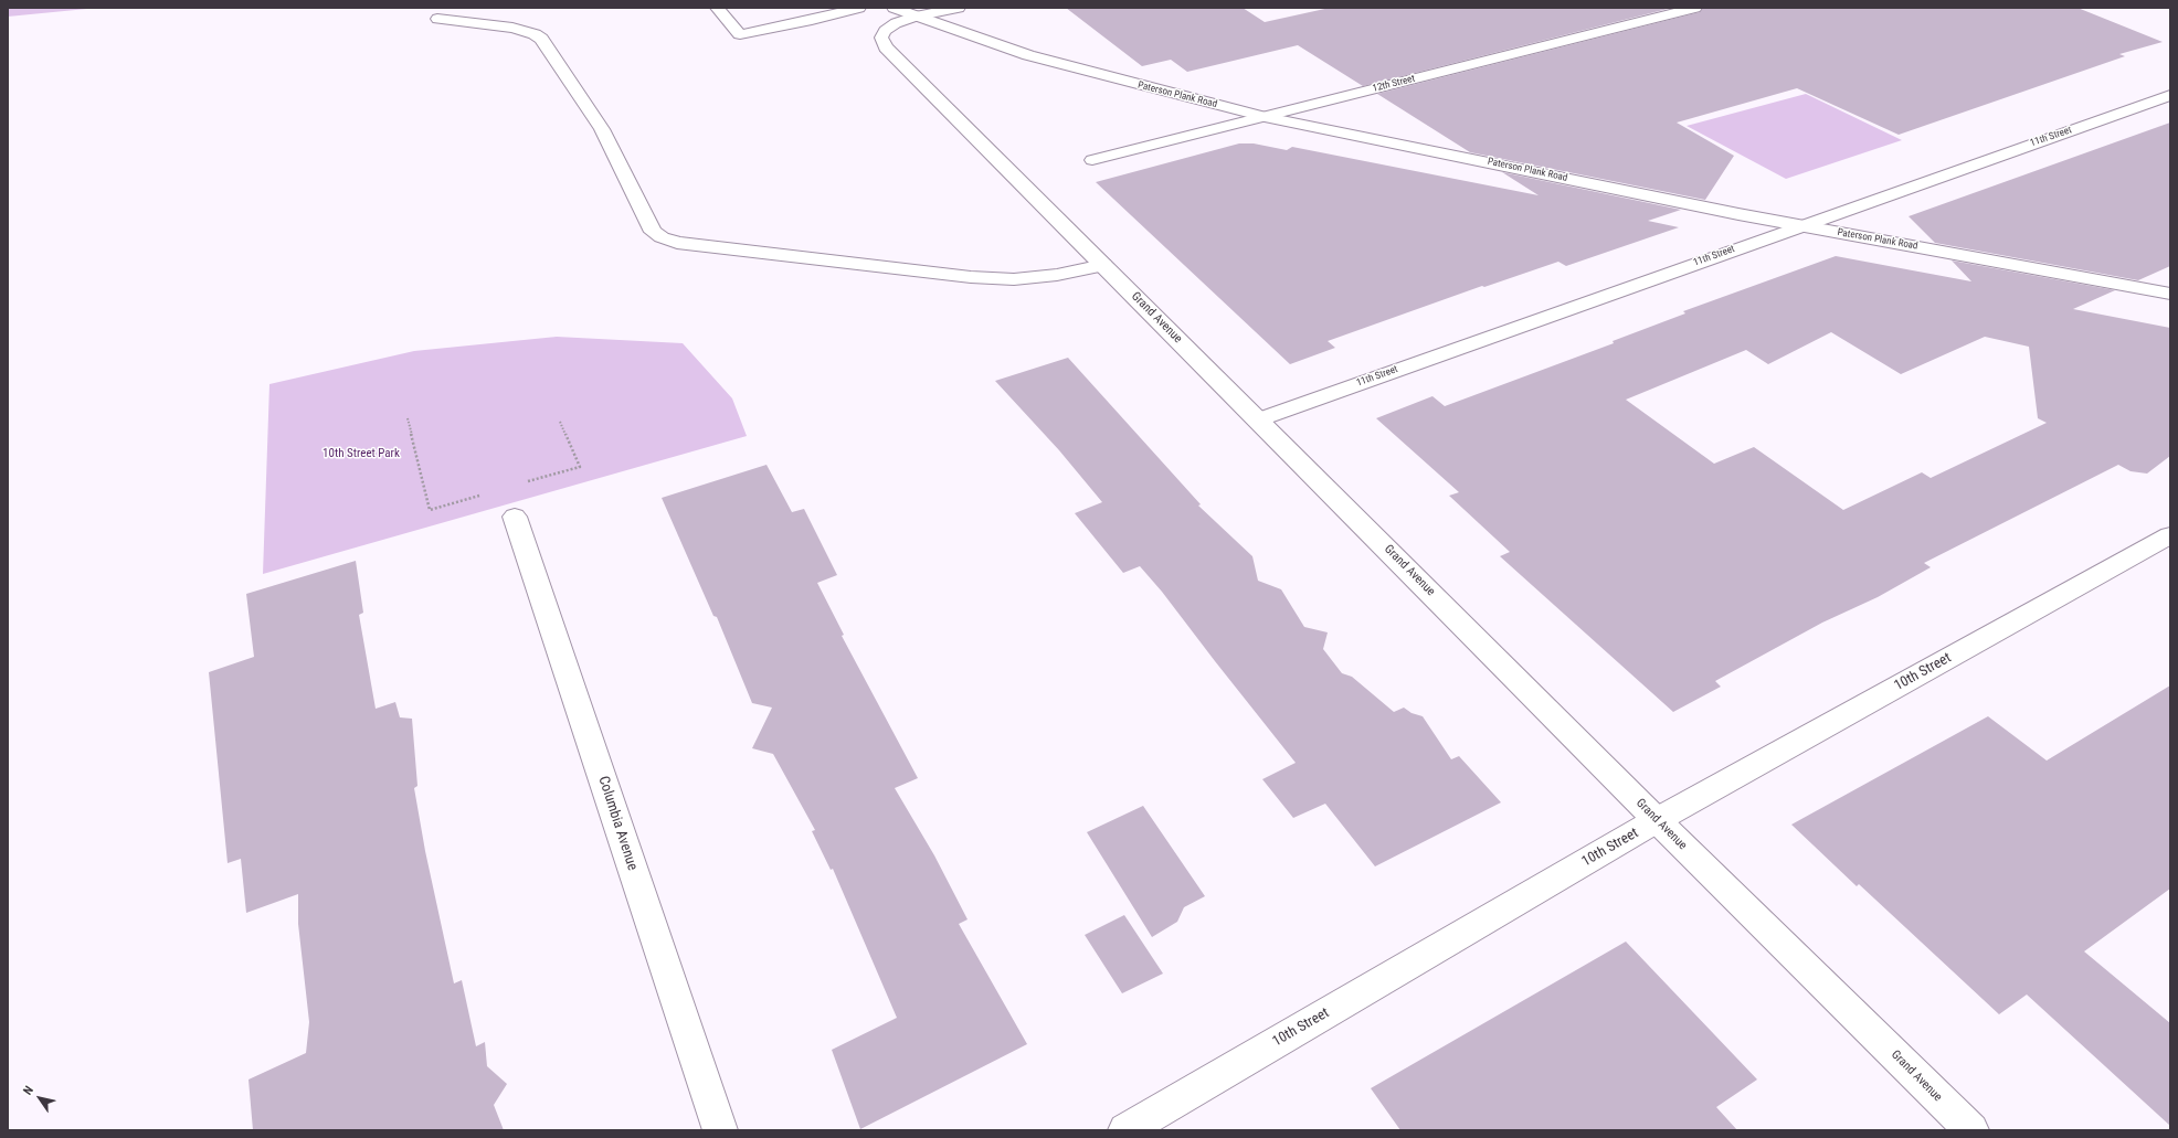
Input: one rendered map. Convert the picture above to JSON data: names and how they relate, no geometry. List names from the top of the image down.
{
  "streets": {
    "street": [
      "12th Street",
      "Paterson Plank Road",
      "11th Street",
      "Grand Avenue",
      "10th Street",
      "Columbia Avenue"
    ]
  },
  "crossings": [
    ["12th Street", "Paterson Plank Road"],
    ["Paterson Plank Road", "11th Street"],
    ["Paterson Plank Road", "Grand Avenue"],
    ["11th Street", "Grand Avenue"],
    ["Grand Avenue", "10th Street"]
  ],
  "parks": ["10th Street Park"],
  "north": "top left"
}
